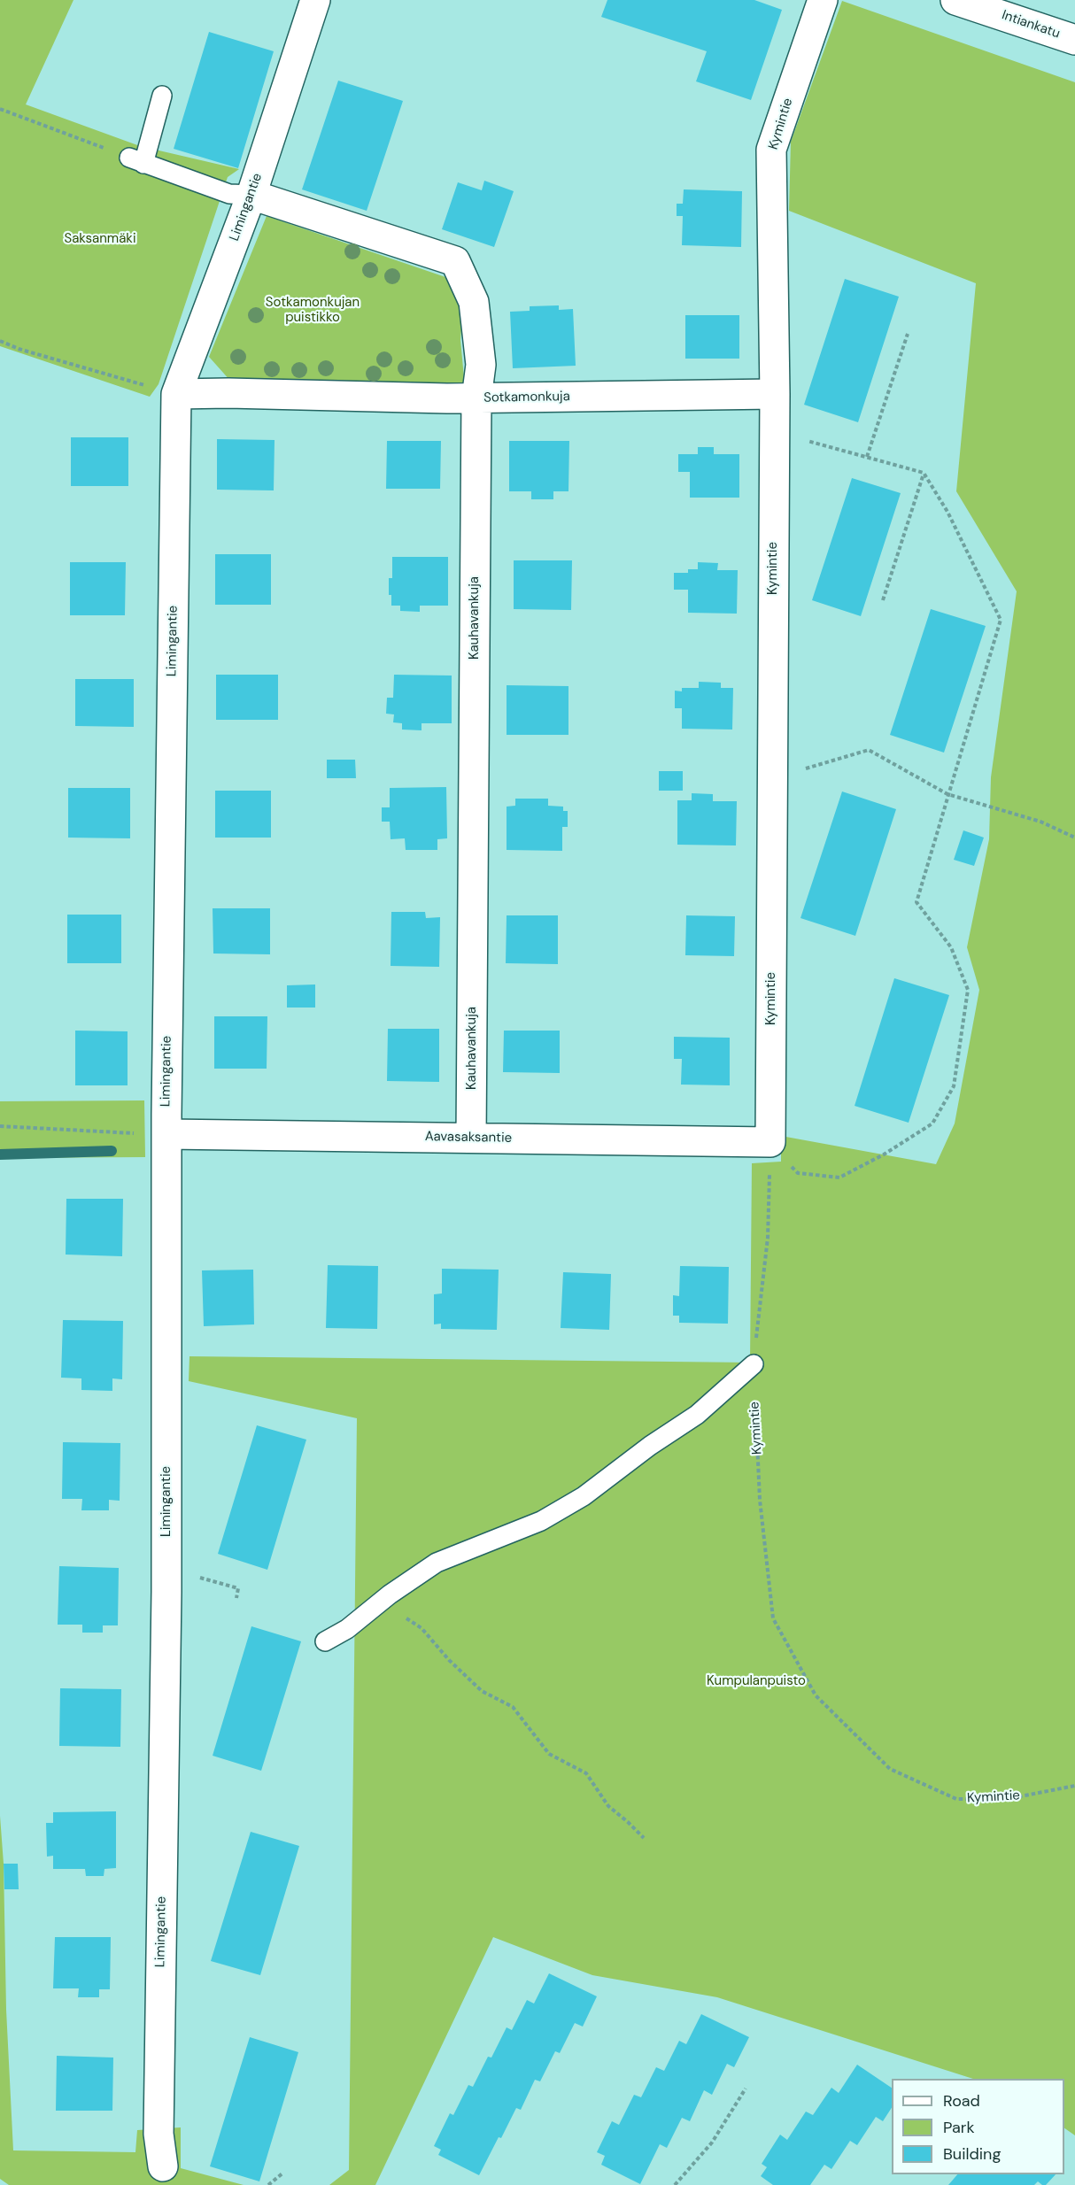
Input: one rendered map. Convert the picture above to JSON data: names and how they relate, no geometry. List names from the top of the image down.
{
  "streets": {
    "street": [
      "Intiankatu",
      "Kymintie",
      "Limingantie",
      "Sotkamonkuja",
      "Kauhavankuja",
      "Aavasaksantie"
    ]
  },
  "crossings": [
    ["Kymintie", "Sotkamonkuja"],
    ["Kymintie", "Aavasaksantie"],
    ["Limingantie", "Sotkamonkuja"],
    ["Limingantie", "Aavasaksantie"],
    ["Sotkamonkuja", "Kauhavankuja"],
    ["Kauhavankuja", "Aavasaksantie"]
  ],
  "parks": ["Saksanmäki", "Sotkamonkujan puistikko", "Kumpulanpuisto"],
  "legend": ["Road", "Park", "Building"]
}
